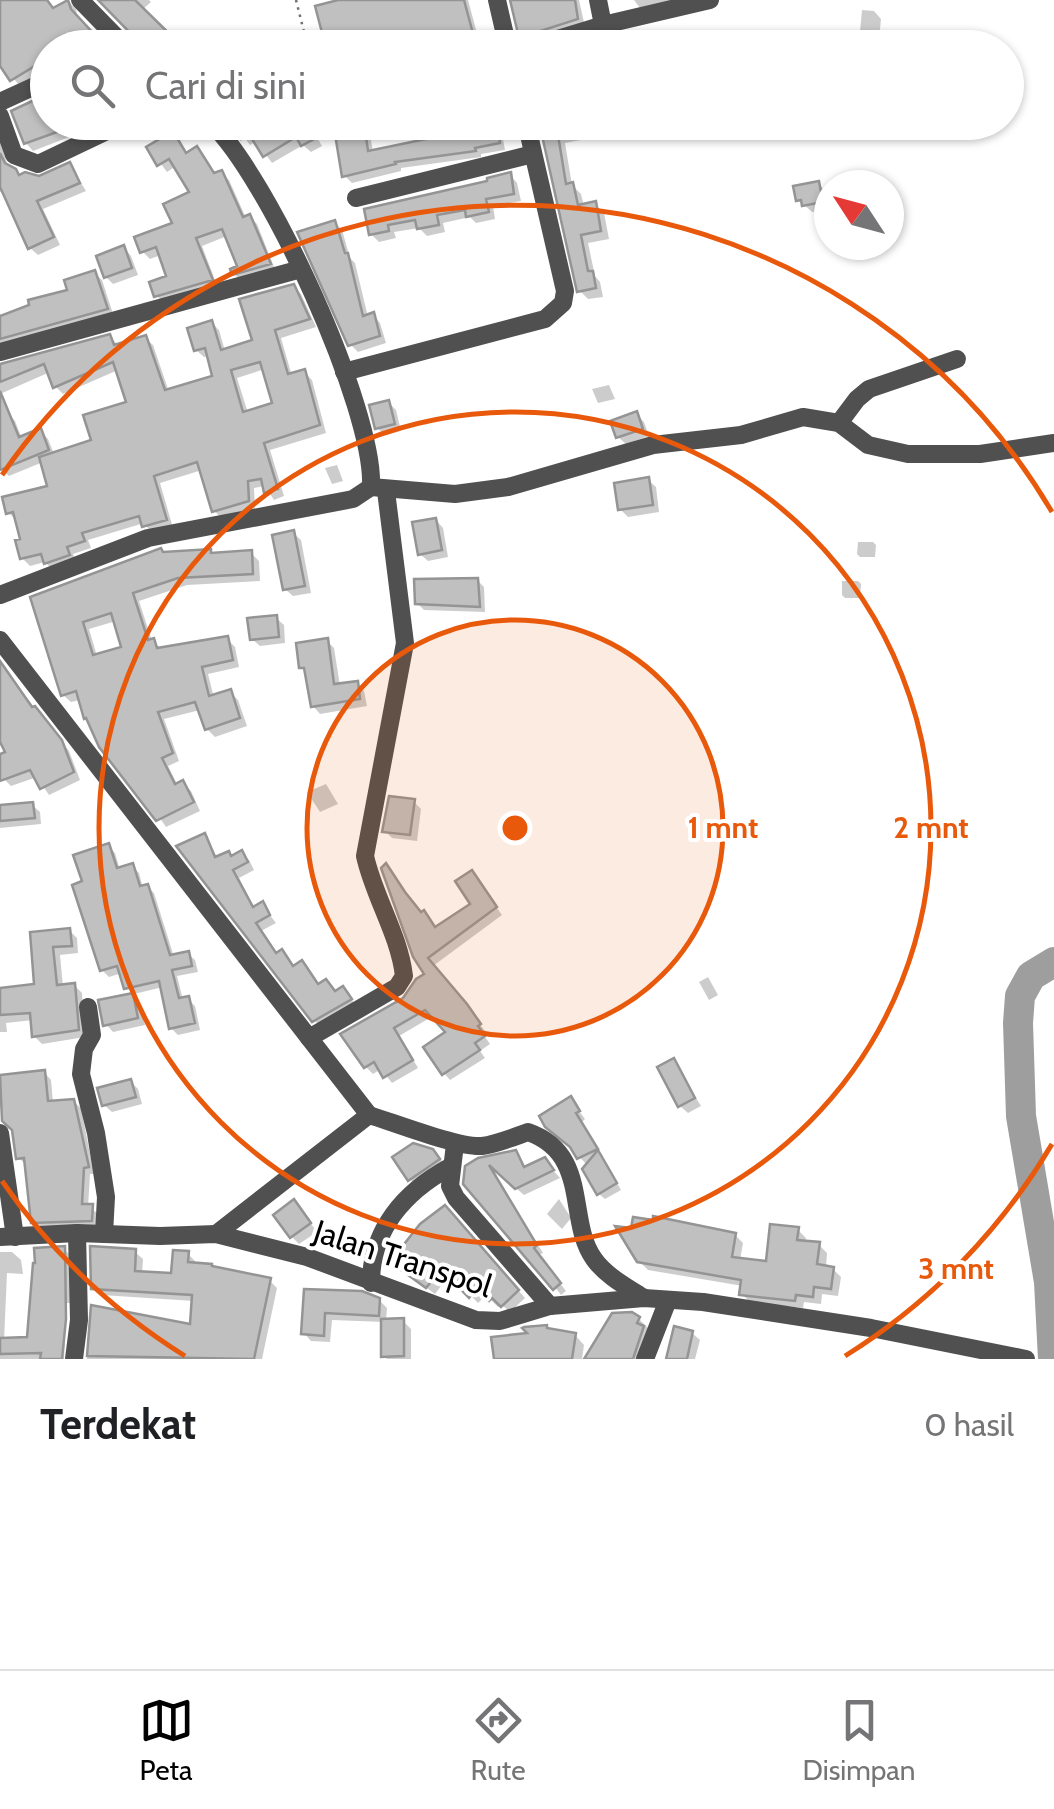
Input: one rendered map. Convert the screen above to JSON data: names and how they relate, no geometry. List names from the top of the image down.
{
  "streets": {
    "street": ["Jalan Transpol"]
  },
  "north": "top left",
  "page": {
    "search": "Cari di sini",
    "heading": ["Terdekat", "0 hasil"],
    "nav": ["Peta", "Rute", "Disimpan"]
  },
  "rings": ["1 mnt", "2 mnt", "3 mnt"]
}
